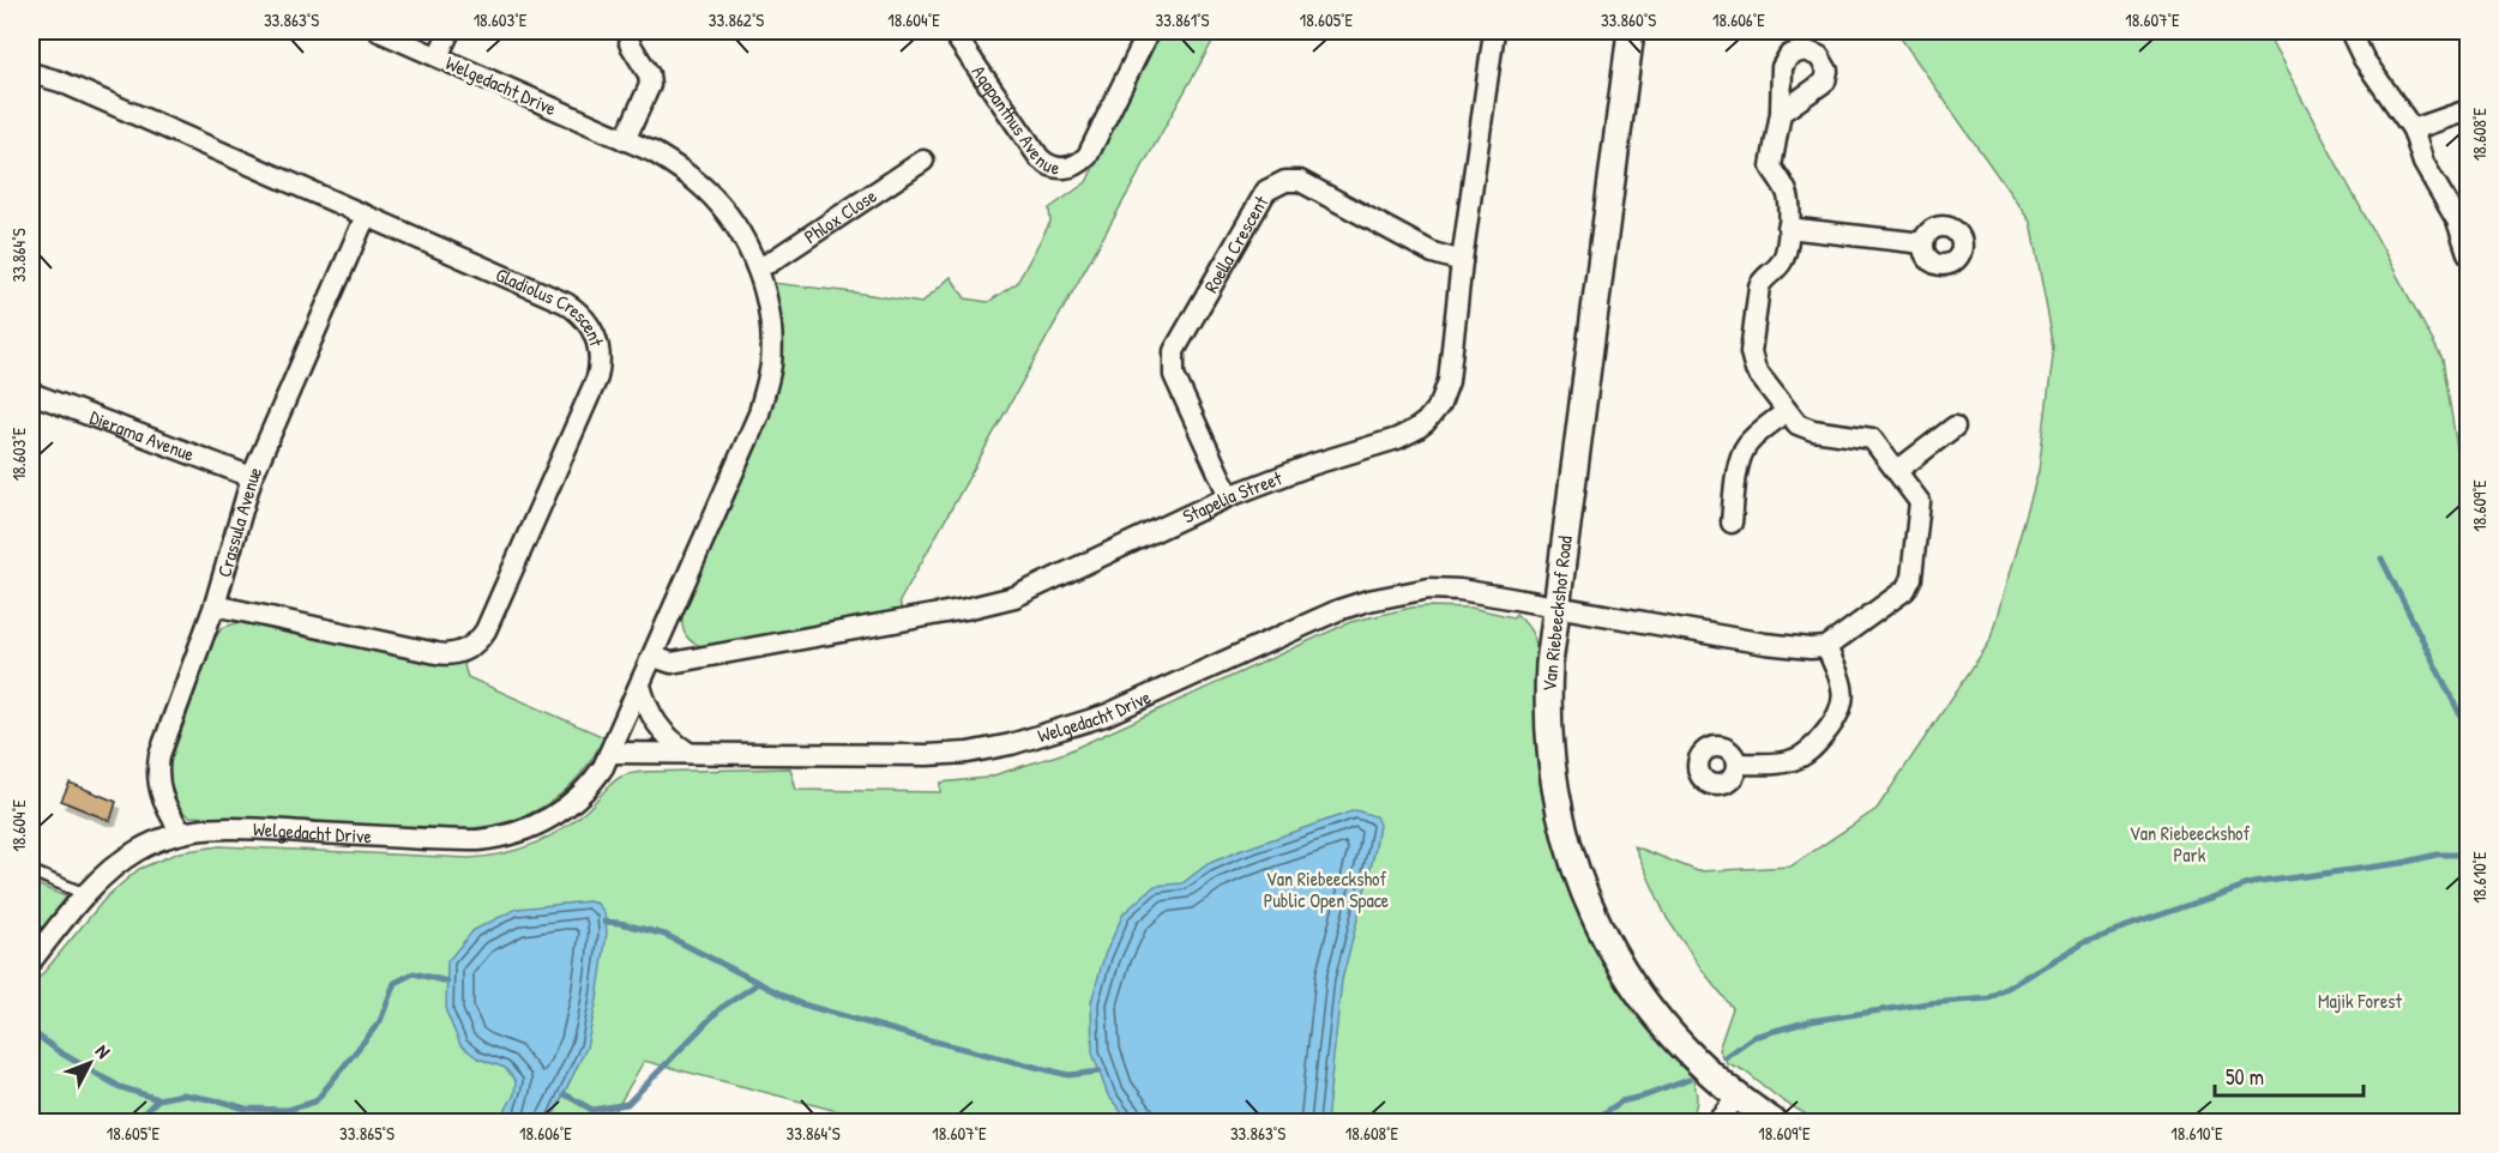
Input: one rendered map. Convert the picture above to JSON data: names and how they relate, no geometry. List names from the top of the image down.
{
  "streets": {
    "street": [
      "Welgedacht Drive",
      "Agapanthus Avenue",
      "Phlox Close",
      "Roella Crescent",
      "Gladiolus Crescent",
      "Dierama Avenue",
      "Stapelia Street",
      "Crassula Avenue",
      "Van Riebeeckshof Road"
    ]
  },
  "crossings": [
    ["Welgedacht Drive", "Phlox Close"],
    ["Welgedacht Drive", "Stapelia Street"],
    ["Welgedacht Drive", "Crassula Avenue"],
    ["Welgedacht Drive", "Van Riebeeckshof Road"],
    ["Roella Crescent", "Stapelia Street"],
    ["Gladiolus Crescent", "Crassula Avenue"],
    ["Dierama Avenue", "Crassula Avenue"]
  ],
  "parks": ["Van Riebeeckshof Park", "Van Riebeeckshof Public Open Space", "Majik Forest"],
  "scale_bar": "50 m",
  "north": "top right",
  "coordinates": [
    "33.863°S",
    "18.603°E",
    "33.862°S",
    "18.604°E",
    "33.861°S",
    "18.605°E",
    "33.860°S",
    "18.606°E",
    "18.607°E",
    "18.608°E",
    "33.864°S",
    "18.609°E",
    "18.610°E",
    "33.865°S"
  ]
}
